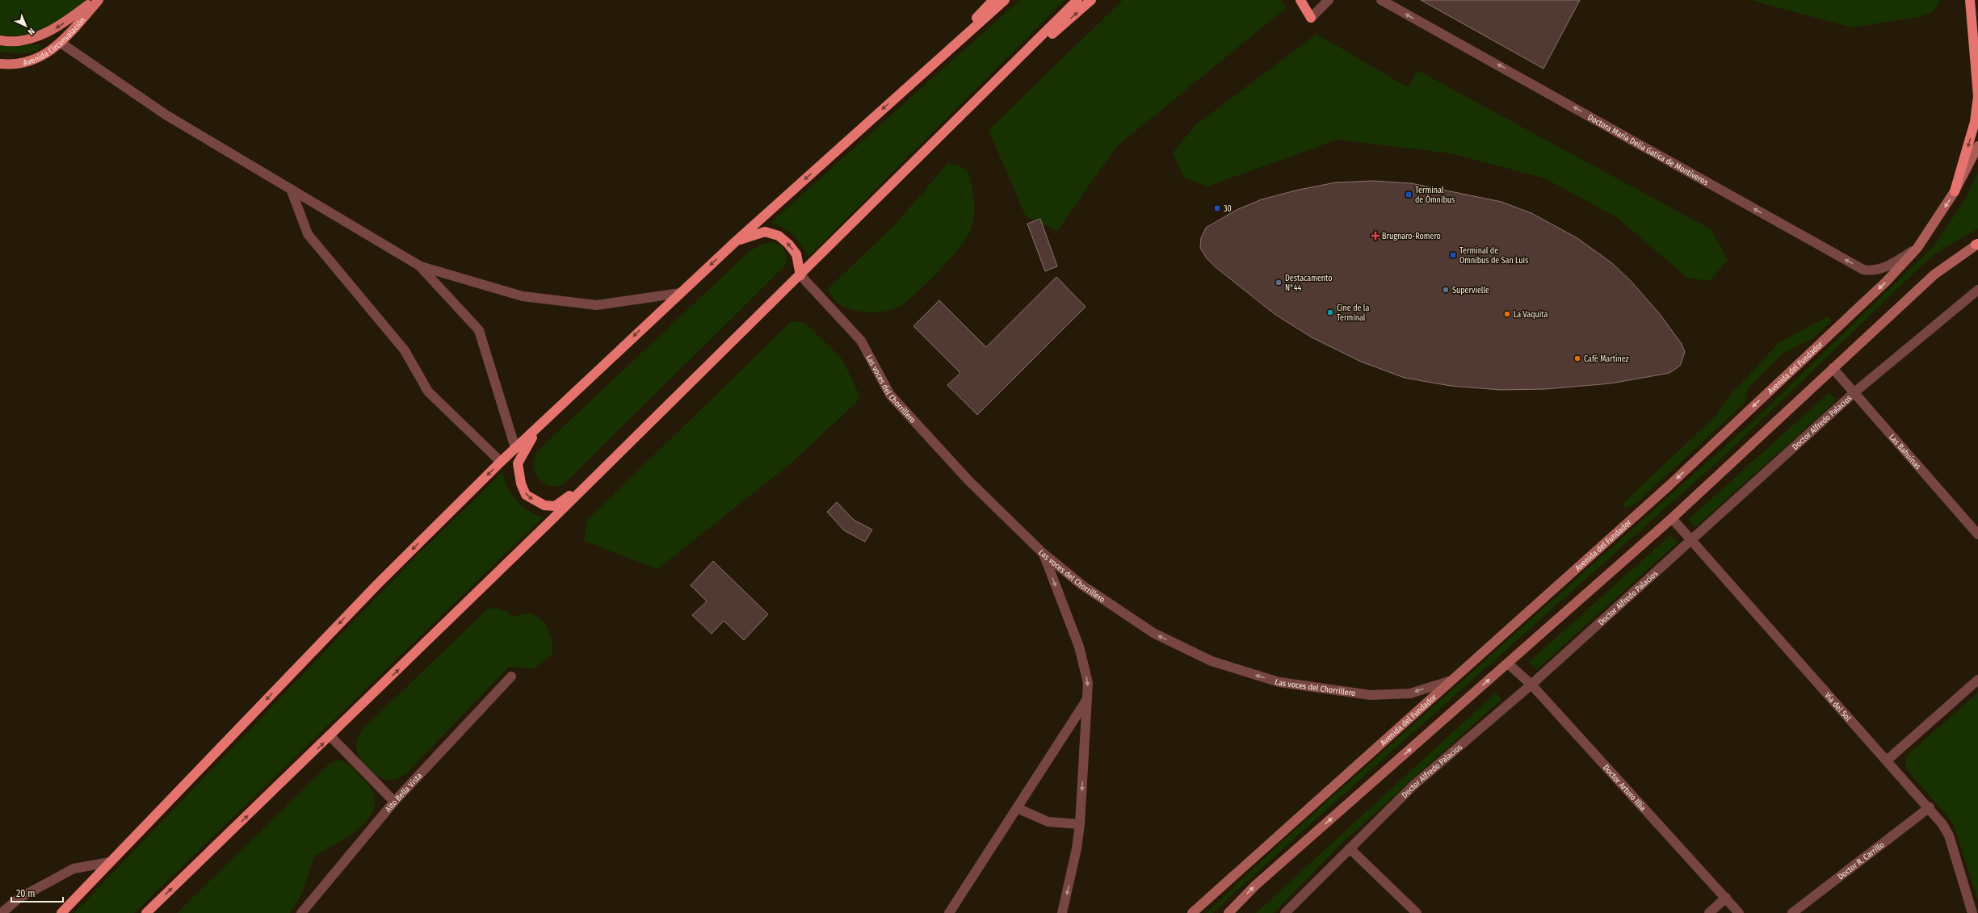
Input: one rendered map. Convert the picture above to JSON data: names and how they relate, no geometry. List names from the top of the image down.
{
  "streets": {
    "main road": ["Avenida Circunvalación", "Avenida del Fundador"],
    "street": [
      "Doctora María Delia Gatica de Montiveros",
      "Las voces del Chorrillero",
      "Doctor Alfredo Palacios",
      "Las Bahuinas",
      "Via del Sol",
      "Doctor Arturo Illia",
      "Alto Bella Vista",
      "Doctor R. Carrillo"
    ]
  },
  "crossings": [
    ["Doctora María Delia Gatica de Montiveros", "Avenida del Fundador"],
    ["Avenida del Fundador", "Las voces del Chorrillero"],
    ["Doctor Alfredo Palacios", "Las Bahuinas"],
    ["Doctor Alfredo Palacios", "Via del Sol"],
    ["Doctor Alfredo Palacios", "Doctor Arturo Illia"],
    ["Via del Sol", "Doctor R. Carrillo"]
  ],
  "one_way": ["Doctora María Delia Gatica de Montiveros", "Las voces del Chorrillero"],
  "places": {
    "transit": ["Terminal de Ómnibus", "30", "Terminal de Omnibus de San Luis"],
    "health": ["Brugnaro-Romero"],
    "other": [
      "Destacamento N°44",
      "Supervielle",
      "Cine de la Terminal",
      "La Vaquita",
      "Café Martínez"
    ]
  },
  "scale_bar": "20 m",
  "north": "bottom right"
}
